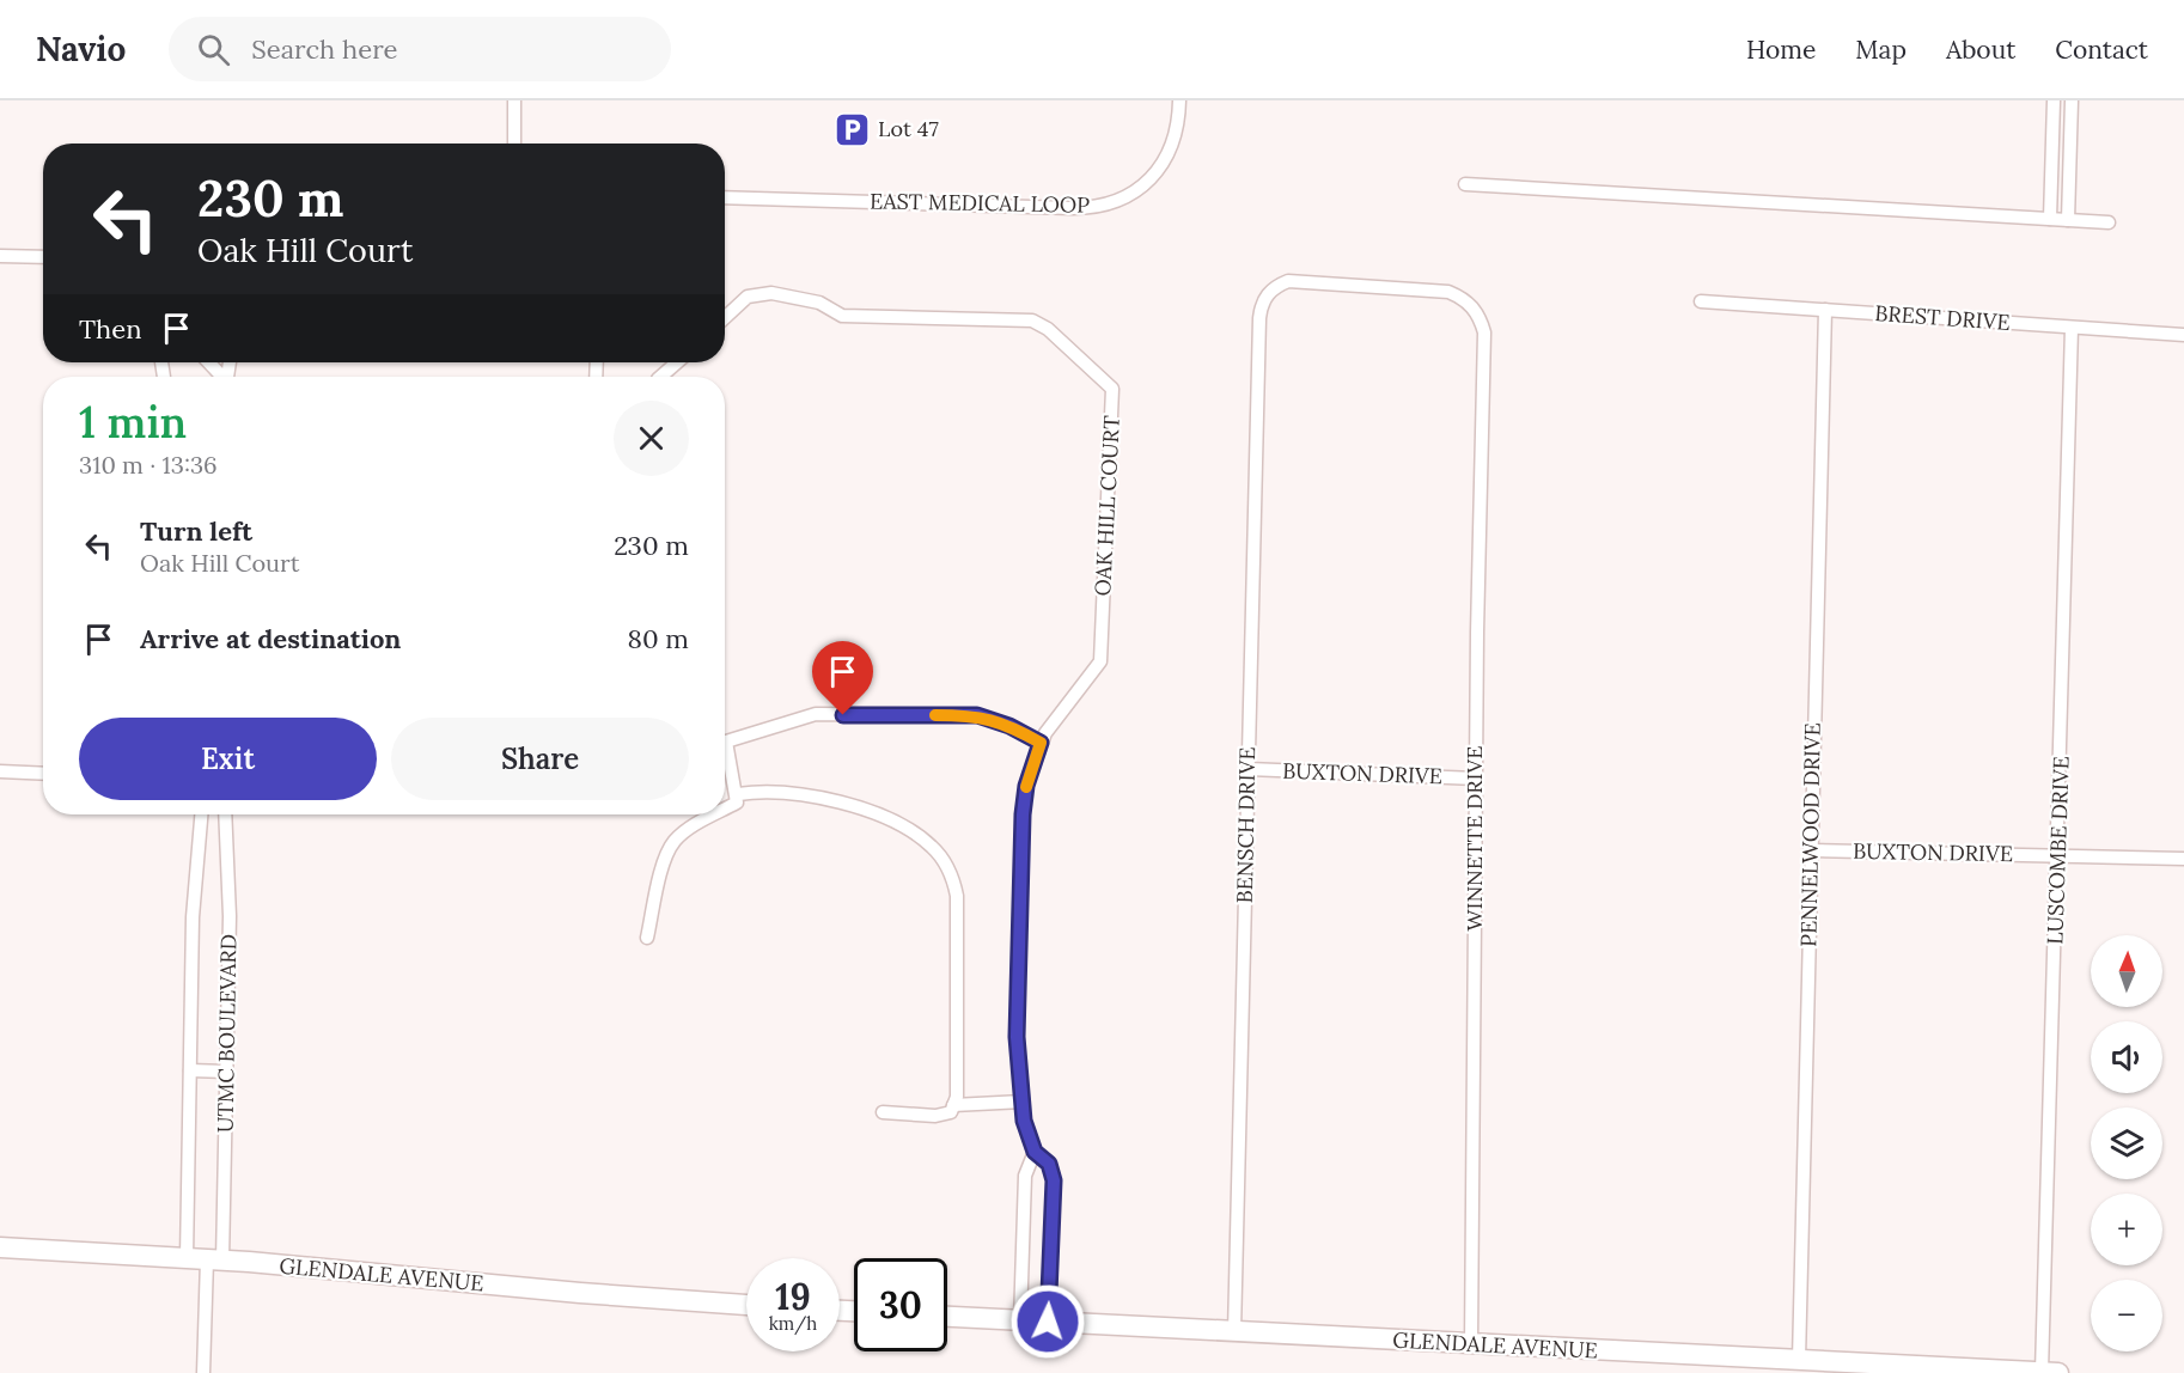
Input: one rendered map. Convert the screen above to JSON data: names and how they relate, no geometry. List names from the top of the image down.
{
  "streets": {
    "main road": ["GLENDALE AVENUE"],
    "street": [
      "EAST MEDICAL LOOP",
      "BREST DRIVE",
      "OAK HILL COURT",
      "BUXTON DRIVE",
      "BENSCH DRIVE",
      "PENNELWOOD DRIVE",
      "WINNETTE DRIVE",
      "LUSCOMBE DRIVE",
      "UTMC BOULEVARD"
    ]
  },
  "crossings": [
    ["BREST DRIVE", "PENNELWOOD DRIVE"],
    ["BREST DRIVE", "LUSCOMBE DRIVE"],
    ["OAK HILL COURT", "GLENDALE AVENUE"],
    ["BUXTON DRIVE", "BENSCH DRIVE"],
    ["BUXTON DRIVE", "PENNELWOOD DRIVE"],
    ["BUXTON DRIVE", "WINNETTE DRIVE"],
    ["BUXTON DRIVE", "LUSCOMBE DRIVE"],
    ["BENSCH DRIVE", "WINNETTE DRIVE"],
    ["BENSCH DRIVE", "GLENDALE AVENUE"],
    ["PENNELWOOD DRIVE", "GLENDALE AVENUE"],
    ["WINNETTE DRIVE", "GLENDALE AVENUE"],
    ["LUSCOMBE DRIVE", "GLENDALE AVENUE"],
    ["UTMC BOULEVARD", "GLENDALE AVENUE"]
  ],
  "places": {
    "parking": ["Lot 47"]
  },
  "north": "top",
  "page": {
    "header": "Navio",
    "search": "Search here",
    "nav": [
      "Home",
      "Map",
      "About",
      "Contact"
    ],
    "turn": ["230 m", "Oak Hill Court"],
    "then": "Then",
    "heading": ["1 min", "310 m · 13:36"],
    "list": [
      {
        "name": "Turn left",
        "note": "Oak Hill Court",
        "value": "230 m"
      },
      {
        "name": "Arrive at destination",
        "value": "80 m"
      }
    ],
    "buttons": ["Exit", "Share"],
    "map_buttons": ["+", "−"],
    "speed": "19 km/h",
    "limit": "30"
  }
}
